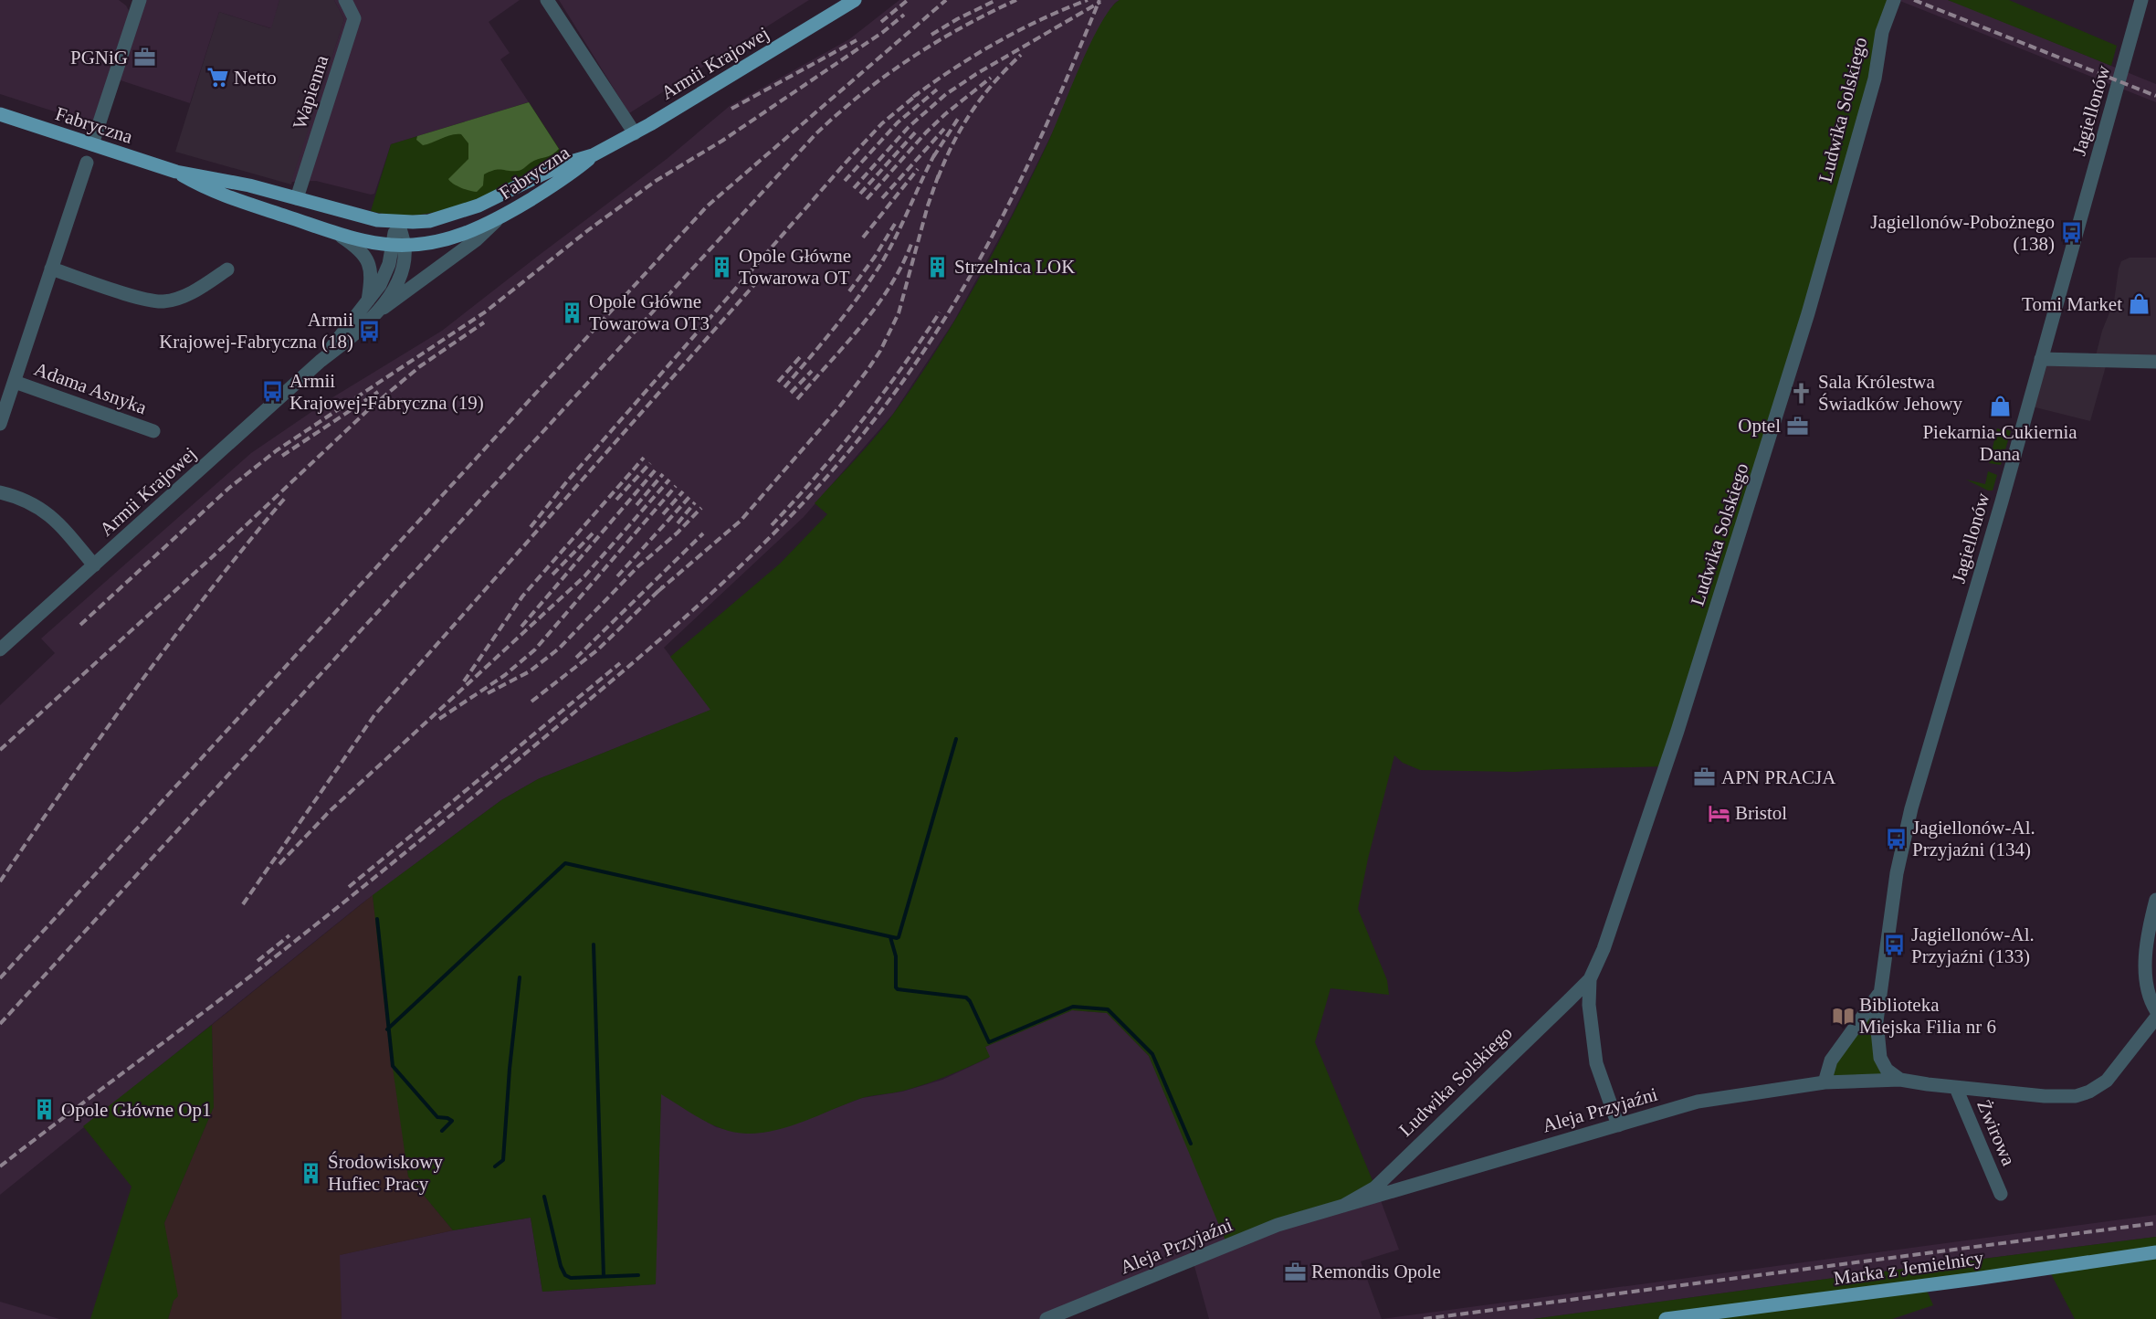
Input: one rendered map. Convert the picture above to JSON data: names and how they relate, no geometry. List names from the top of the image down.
{
  "streets": {
    "main road": ["Armii Krajowej", "Fabryczna", "Marka z Jemielnicy"],
    "street": [
      "Wapienna",
      "Ludwika Solskiego",
      "Jagiellonów",
      "Adama Asnyka",
      "Aleja Przyjaźni",
      "Żwirowa"
    ]
  },
  "crossings": [
    ["Armii Krajowej", "Fabryczna"],
    ["Wapienna", "Fabryczna"],
    ["Ludwika Solskiego", "Aleja Przyjaźni"],
    ["Jagiellonów", "Aleja Przyjaźni"],
    ["Aleja Przyjaźni", "Żwirowa"]
  ],
  "places": {
    "office": [
      "PGNiG",
      "Optel",
      "APN PRACJA",
      "Remondis Opole"
    ],
    "supermarket": ["Netto"],
    "bus stop": [
      "Jagiellonów-Pobożnego (138)",
      "Armii Krajowej-Fabryczna (18)",
      "Armii Krajowej-Fabryczna (19)",
      "Jagiellonów-Al. Przyjaźni (134)",
      "Jagiellonów-Al. Przyjaźni (133)"
    ],
    "building": [
      "Opole Główne Towarowa OT",
      "Strzelnica LOK",
      "Opole Główne Towarowa OT3",
      "Opole Główne Op1",
      "Środowiskowy Hufiec Pracy"
    ],
    "shop": ["Tomi Market", "Piekarnia-Cukiernia Dana"],
    "church": ["Sala Królestwa Świadków Jehowy"],
    "hotel": ["Bristol"],
    "library": ["Biblioteka Miejska Filia nr 6"]
  }
}
